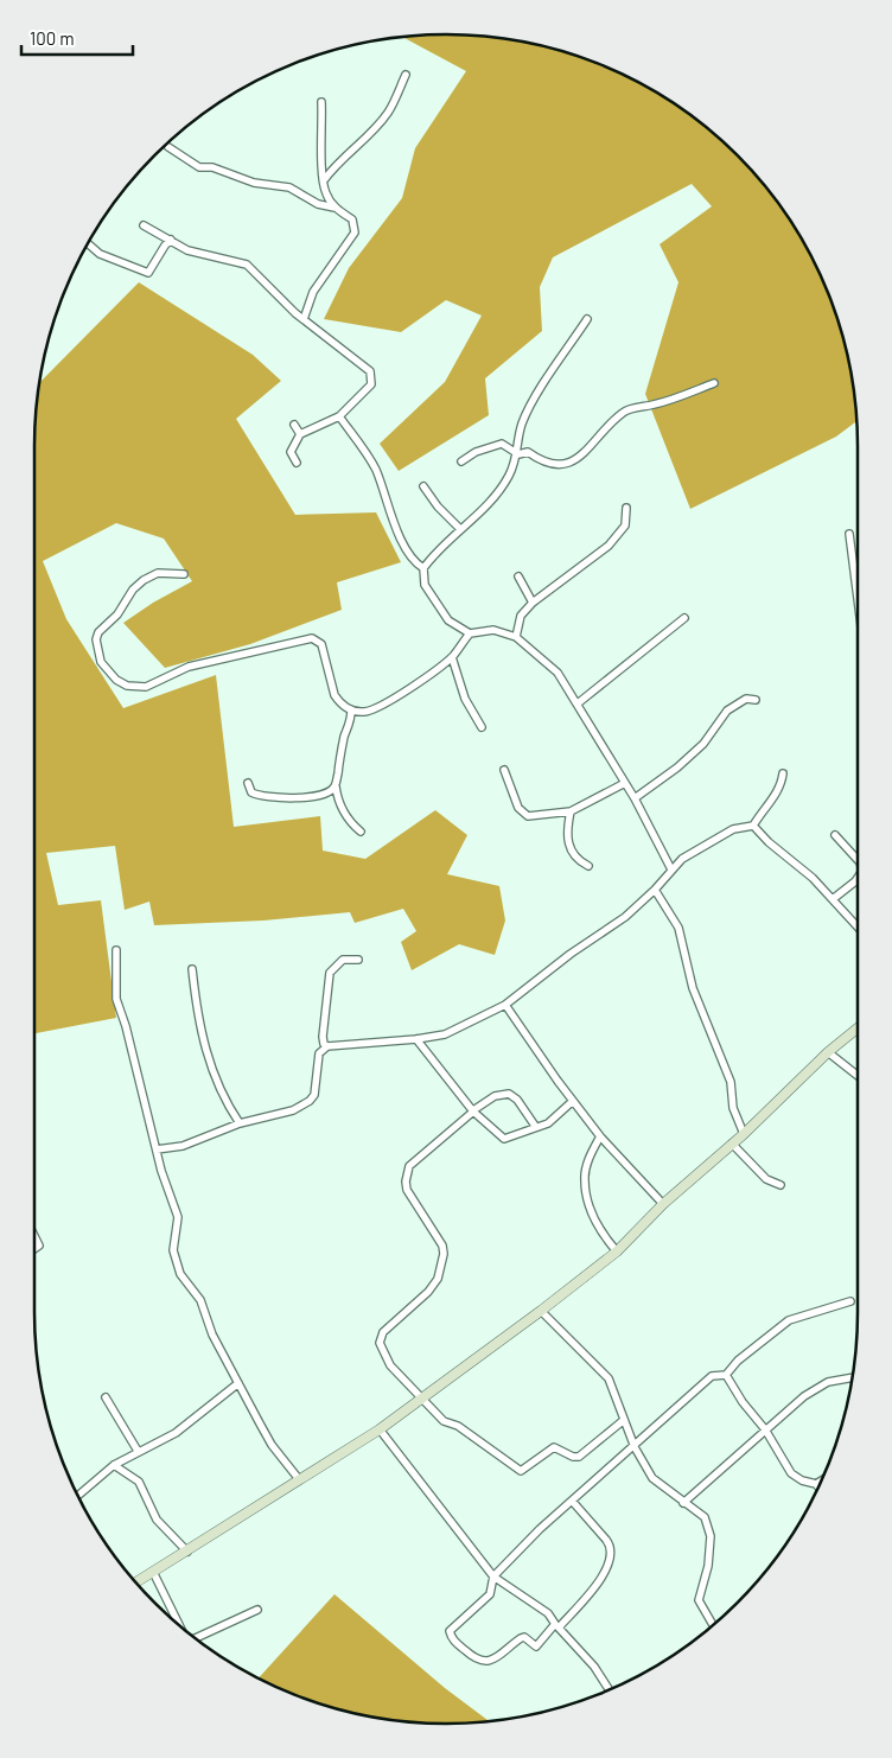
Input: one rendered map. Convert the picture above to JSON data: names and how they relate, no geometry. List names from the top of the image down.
{
  "scale_bar": "100 m"
}
